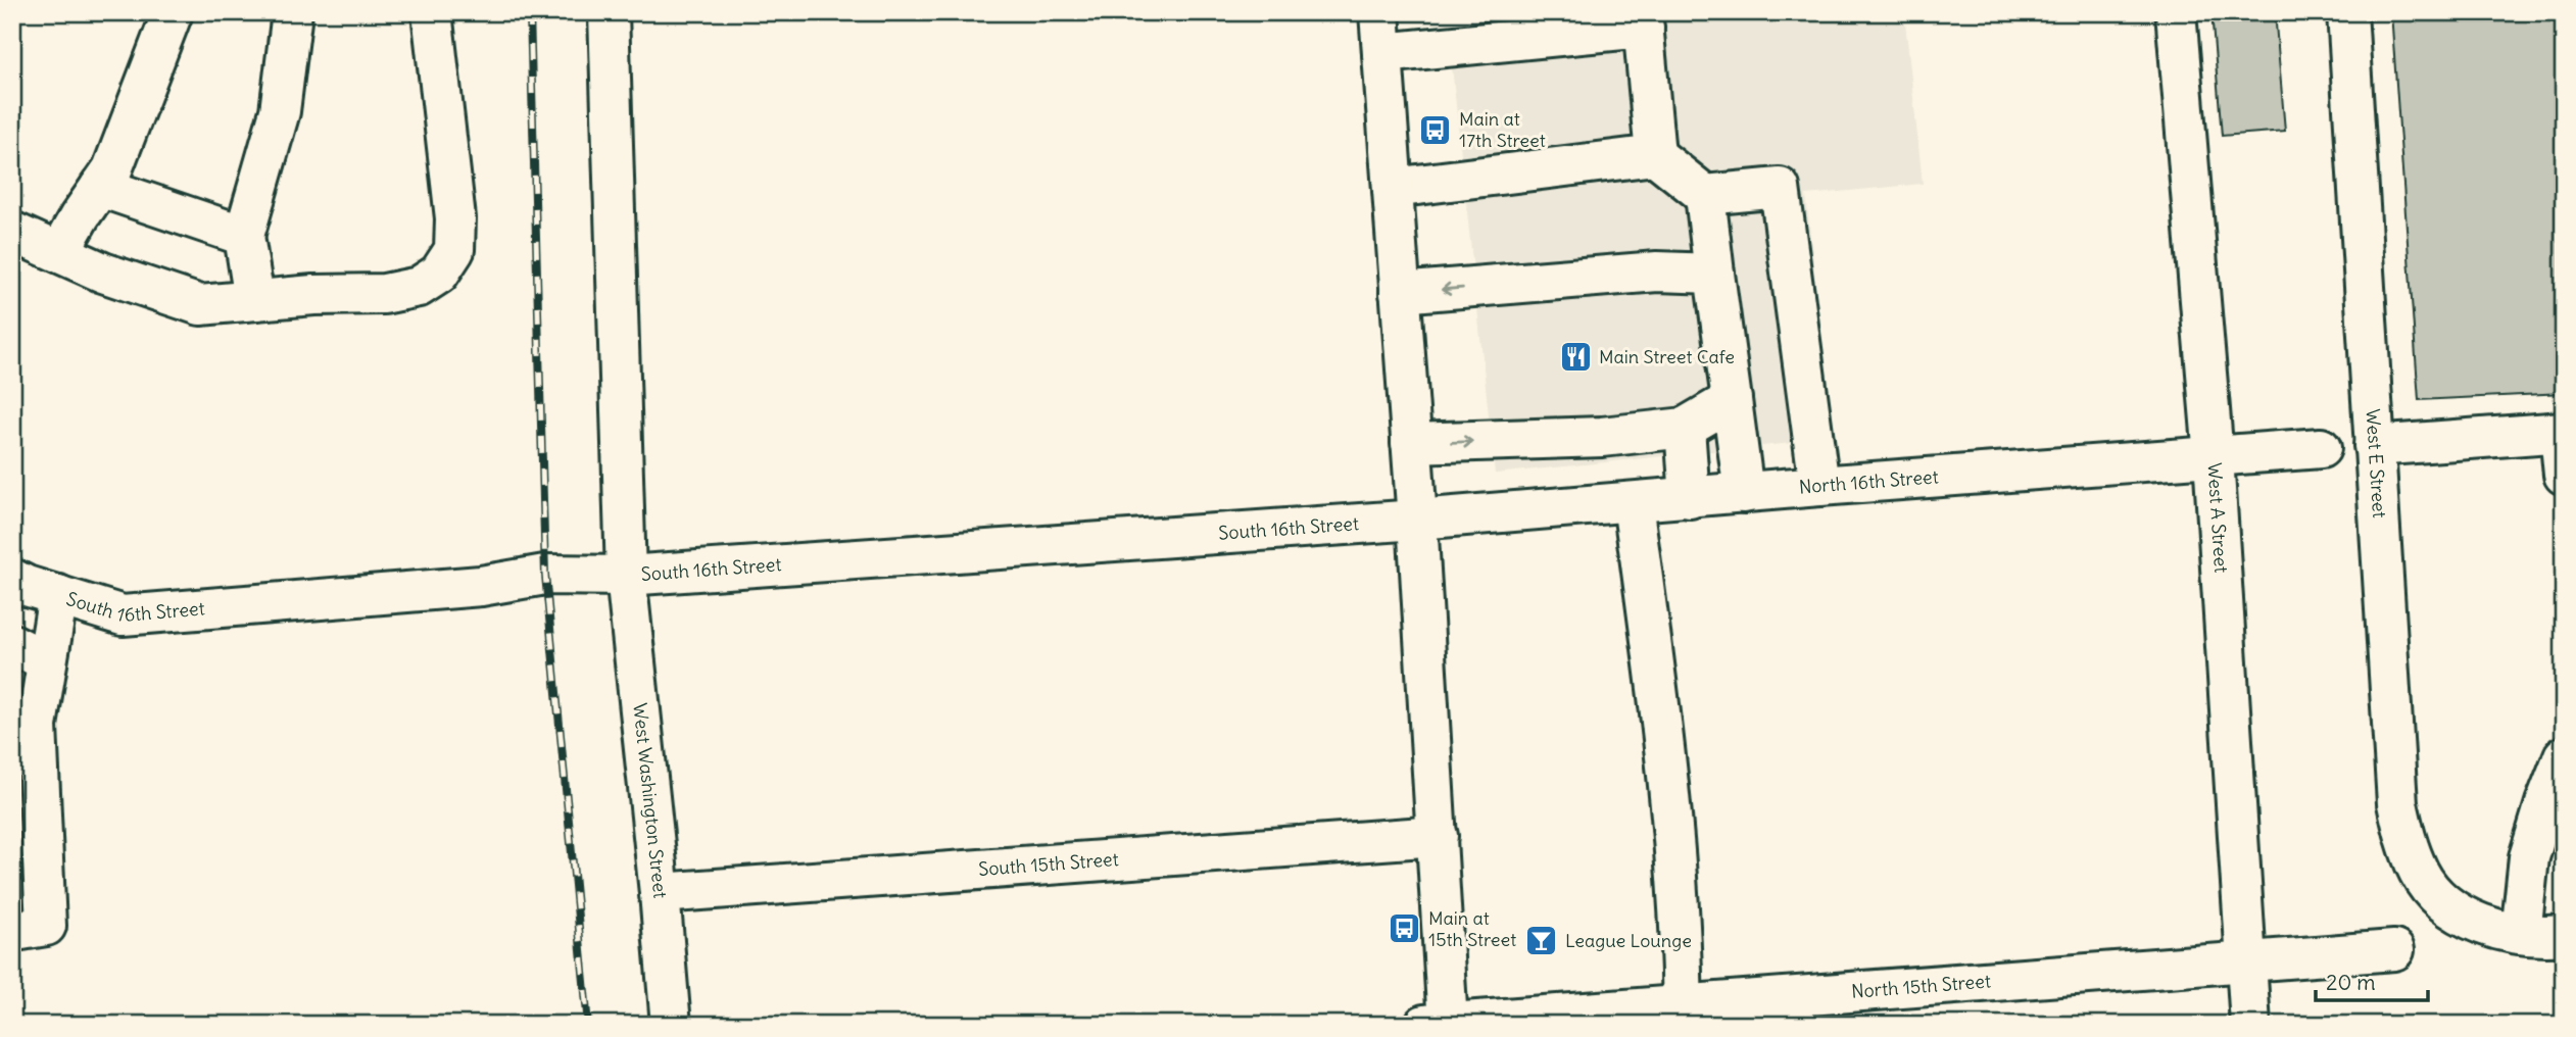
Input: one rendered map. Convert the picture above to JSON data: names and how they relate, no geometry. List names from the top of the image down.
{
  "streets": {
    "street": [
      "West E Street",
      "North 16th Street",
      "West A Street",
      "South 16th Street",
      "West Washington Street",
      "South 15th Street",
      "North 15th Street"
    ]
  },
  "crossings": [
    ["North 16th Street", "West A Street"],
    ["North 16th Street", "South 16th Street"],
    ["West A Street", "North 15th Street"],
    ["South 16th Street", "West Washington Street"],
    ["West Washington Street", "South 15th Street"]
  ],
  "places": {
    "bus stop": ["Main at 17th Street", "Main at 15th Street"],
    "restaurant": ["Main Street Cafe"],
    "bar": ["League Lounge"]
  },
  "scale_bar": "20 m"
}
